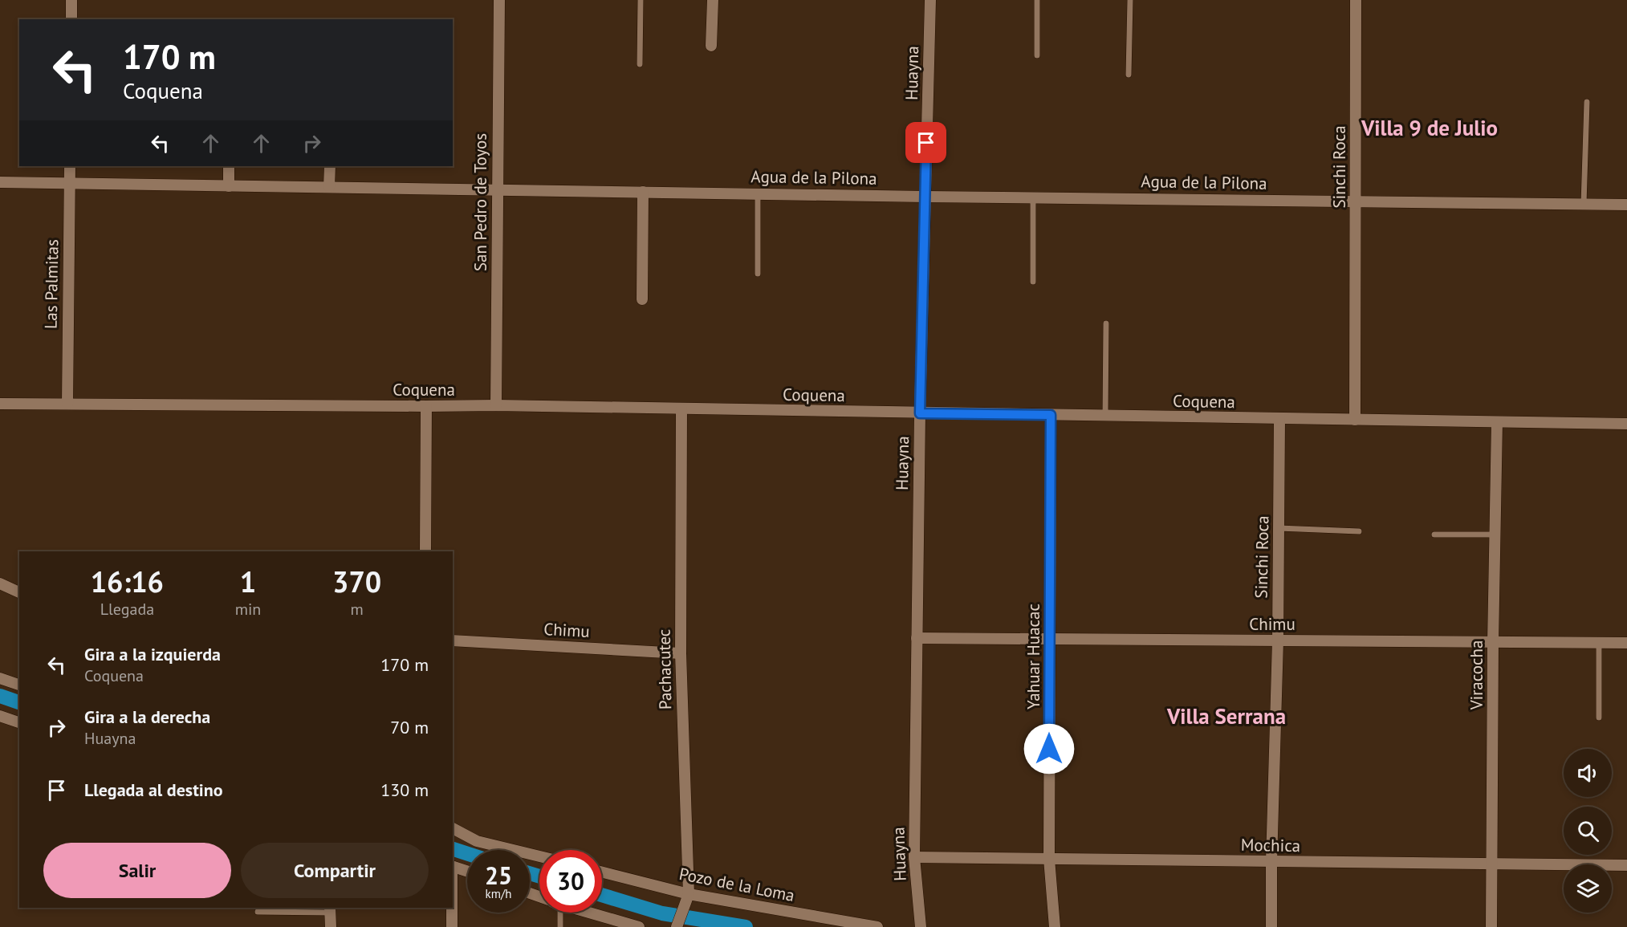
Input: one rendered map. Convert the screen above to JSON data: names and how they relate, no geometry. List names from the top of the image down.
{
  "streets": {
    "street": [
      "Huayna",
      "Sinchi Roca",
      "Agua de la Pilona",
      "San Pedro de Toyos",
      "Las Palmitas",
      "Coquena",
      "Chimu",
      "Yahuar Huacac",
      "Pachacutec",
      "Viracocha",
      "Mochica",
      "Pozo de la Loma"
    ]
  },
  "crossings": [
    ["Huayna", "Agua de la Pilona"],
    ["Huayna", "Coquena"],
    ["Huayna", "Chimu"],
    ["Huayna", "Mochica"],
    ["Sinchi Roca", "Agua de la Pilona"],
    ["Sinchi Roca", "Coquena"],
    ["Sinchi Roca", "Chimu"],
    ["Sinchi Roca", "Mochica"],
    ["Agua de la Pilona", "San Pedro de Toyos"],
    ["Agua de la Pilona", "Las Palmitas"],
    ["San Pedro de Toyos", "Coquena"],
    ["Las Palmitas", "Coquena"],
    ["Coquena", "Yahuar Huacac"],
    ["Coquena", "Pachacutec"],
    ["Coquena", "Viracocha"],
    ["Chimu", "Yahuar Huacac"],
    ["Chimu", "Pachacutec"],
    ["Chimu", "Viracocha"],
    ["Yahuar Huacac", "Mochica"],
    ["Pachacutec", "Pozo de la Loma"],
    ["Viracocha", "Mochica"]
  ],
  "districts": ["Villa 9 de Julio", "Villa Serrana"],
  "page": {
    "turn": ["170 m", "Coquena"],
    "eta": [
      "16:16",
      "Llegada",
      "1",
      "min",
      "370",
      "m"
    ],
    "list": [
      {
        "name": "Gira a la izquierda",
        "note": "Coquena",
        "value": "170 m"
      },
      {
        "name": "Gira a la derecha",
        "note": "Huayna",
        "value": "70 m"
      },
      {
        "name": "Llegada al destino",
        "value": "130 m"
      }
    ],
    "buttons": ["Salir", "Compartir"],
    "speed": "25 km/h",
    "limit": "30"
  }
}
